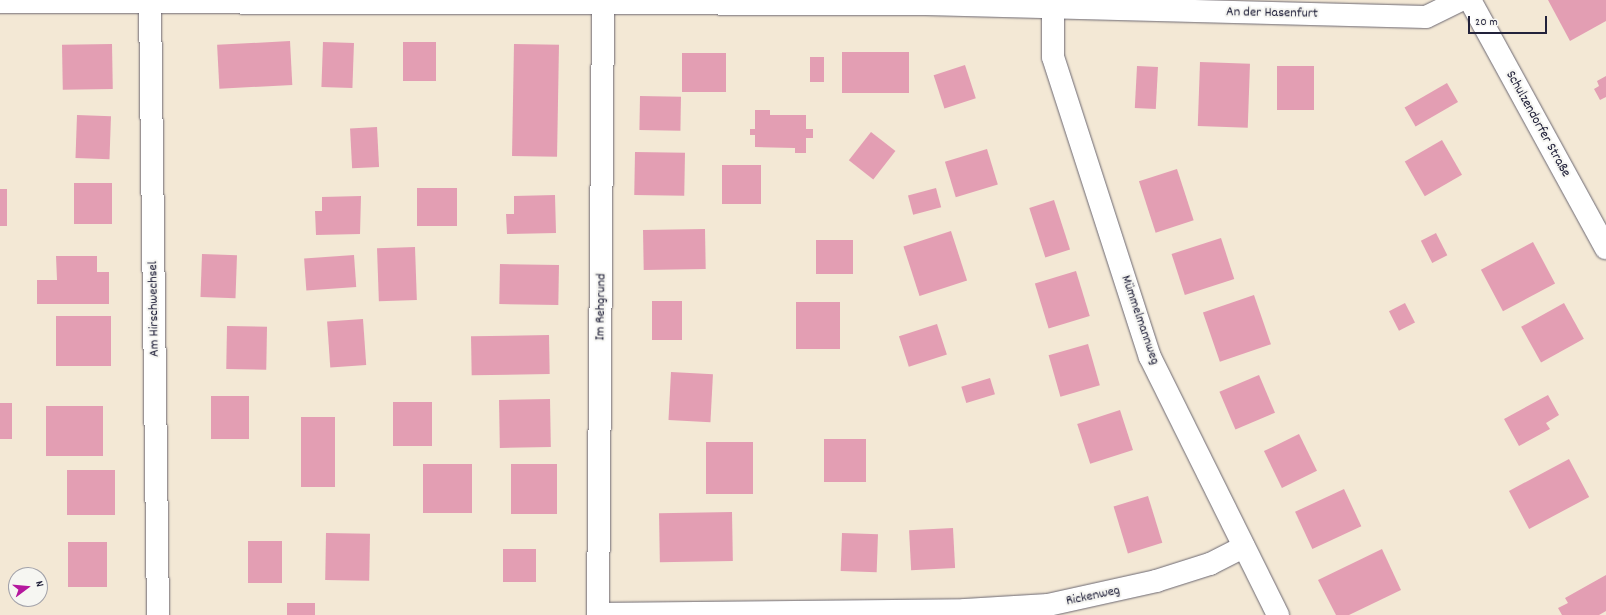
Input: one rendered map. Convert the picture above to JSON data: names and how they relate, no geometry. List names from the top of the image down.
{
  "streets": {
    "street": [
      "An der Hasenfurt",
      "Schulzendorfer Straße",
      "Im Rehgrund",
      "Am Hirschwechsel",
      "Mümmelmannweg",
      "Rickenweg"
    ]
  },
  "crossings": [
    ["An der Hasenfurt", "Im Rehgrund"],
    ["An der Hasenfurt", "Am Hirschwechsel"],
    ["An der Hasenfurt", "Mümmelmannweg"],
    ["Im Rehgrund", "Rickenweg"],
    ["Mümmelmannweg", "Rickenweg"]
  ],
  "scale_bar": "20 m",
  "north": "right"
}
